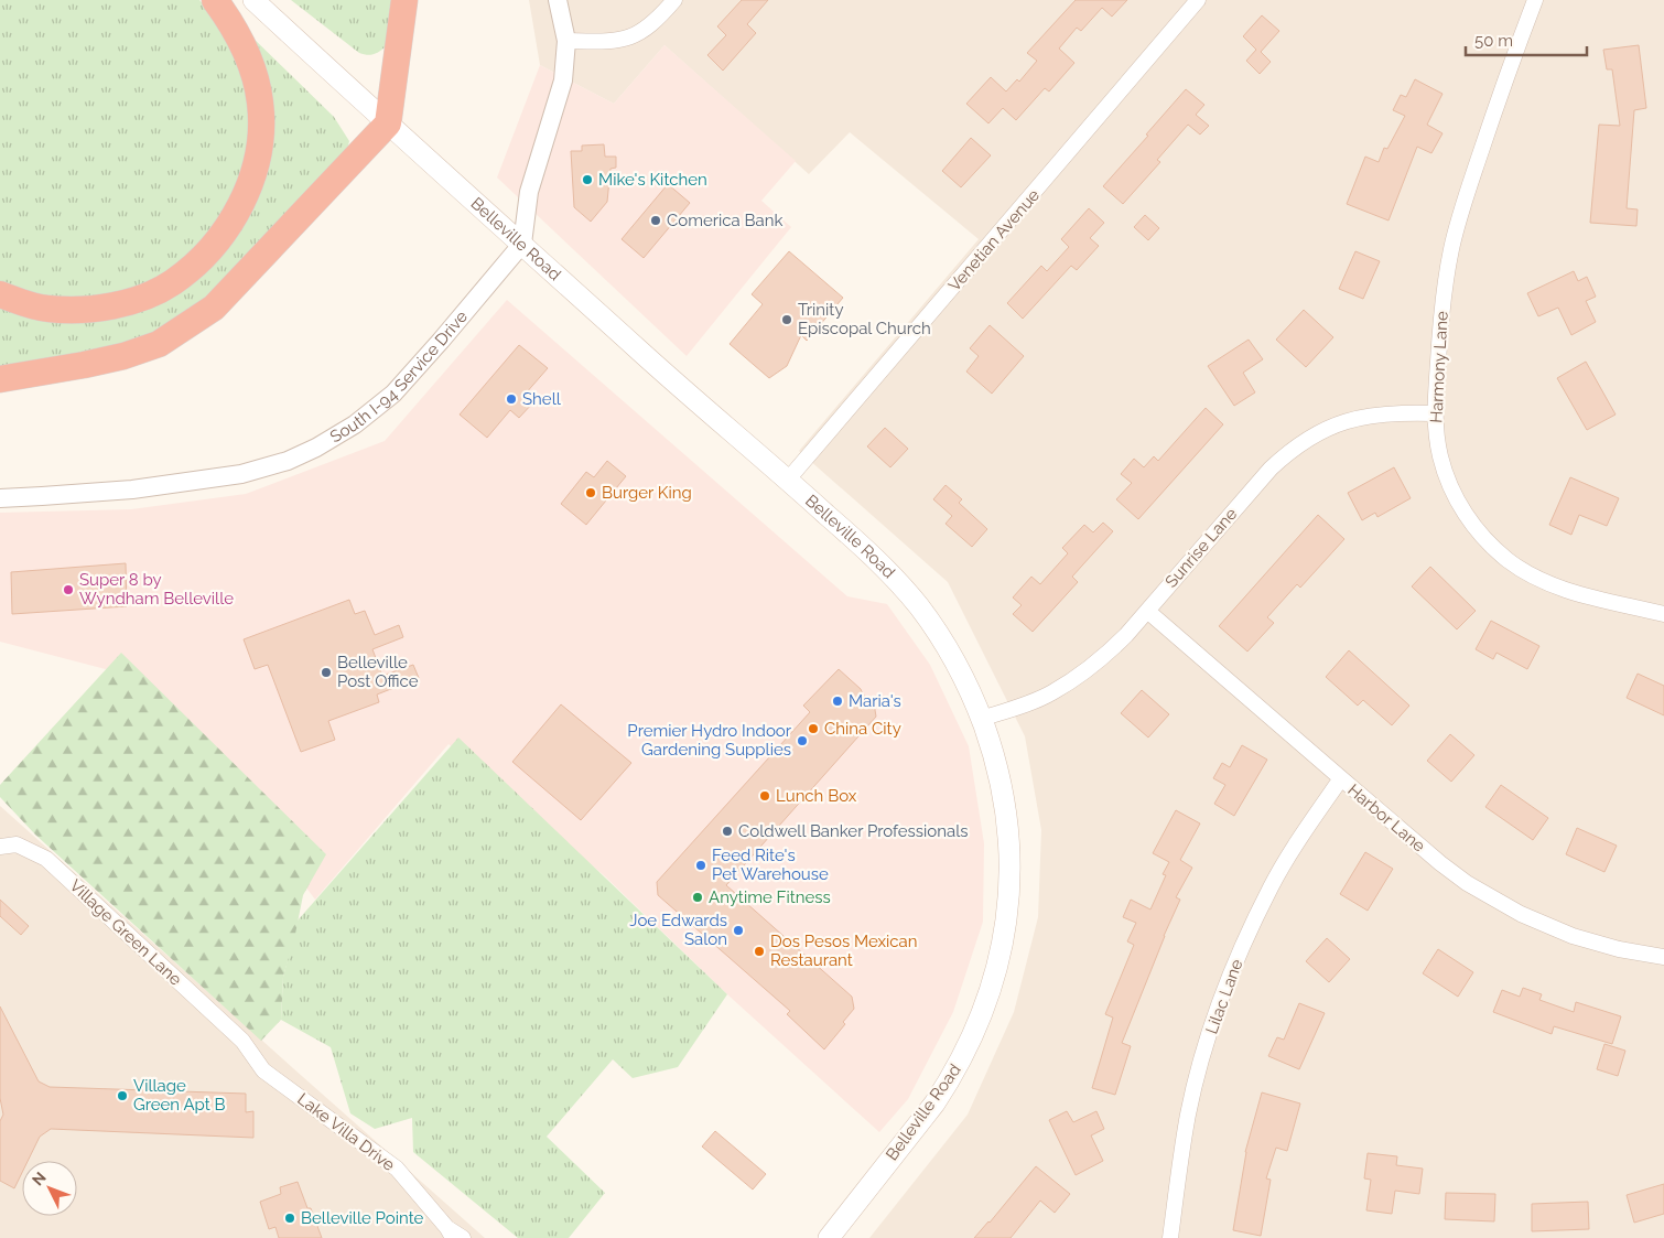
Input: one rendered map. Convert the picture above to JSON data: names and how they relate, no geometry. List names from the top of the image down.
{
  "streets": {
    "main road": ["Belleville Road"],
    "street": [
      "Venetian Avenue",
      "Harmony Lane",
      "South I-94 Service Drive",
      "Sunrise Lane",
      "Harbor Lane",
      "Village Green Lane",
      "Lilac Lane",
      "Lake Villa Drive"
    ]
  },
  "crossings": [
    ["Belleville Road", "Venetian Avenue"],
    ["Belleville Road", "South I-94 Service Drive"],
    ["Belleville Road", "Sunrise Lane"],
    ["Harmony Lane", "Sunrise Lane"],
    ["Sunrise Lane", "Harbor Lane"],
    ["Harbor Lane", "Lilac Lane"],
    ["Village Green Lane", "Lake Villa Drive"]
  ],
  "places": [
    "Mike's Kitchen",
    "Comerica Bank",
    "Trinity Episcopal Church",
    "Shell",
    "Burger King",
    "Super 8 by Wyndham Belleville",
    "Belleville Post Office",
    "Maria's",
    "China City",
    "Premier Hydro Indoor Gardening Supplies",
    "Lunch Box",
    "Coldwell Banker Professionals",
    "Feed Rite's Pet Warehouse",
    "Anytime Fitness",
    "Joe Edwards Salon",
    "Dos Pesos Mexican Restaurant",
    "Village Green Apt B",
    "Belleville Pointe"
  ],
  "scale_bar": "50 m",
  "north": "top left"
}
